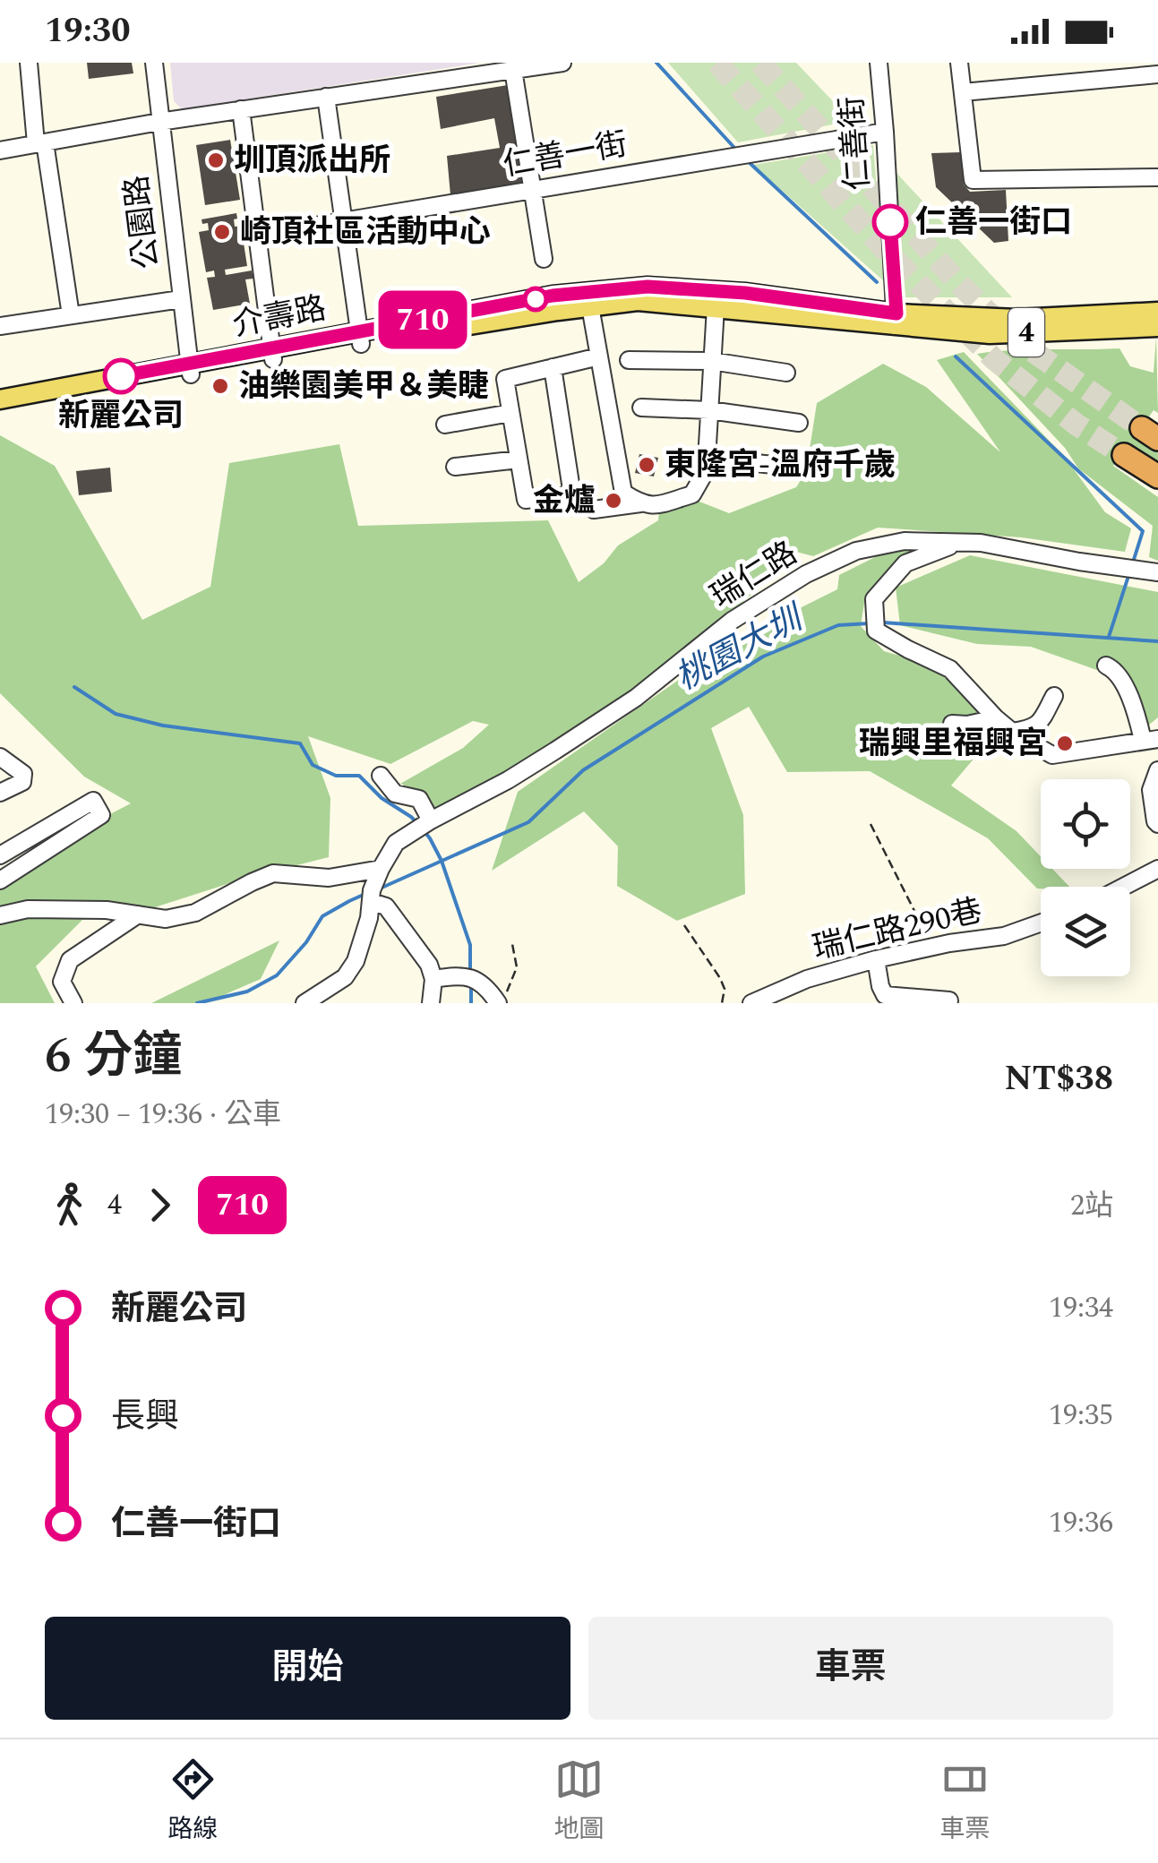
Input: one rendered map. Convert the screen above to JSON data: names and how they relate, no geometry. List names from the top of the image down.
{
  "streets": {
    "main road": ["介壽路", "4"],
    "street": [
      "仁善街",
      "仁善一街",
      "公園路",
      "瑞仁路",
      "瑞仁路290巷"
    ]
  },
  "crossings": [
    ["仁善街", "仁善一街"],
    ["仁善街", "介壽路"],
    ["公園路", "介壽路"]
  ],
  "water": ["桃園大圳"],
  "places": [
    "圳頂派出所",
    "仁善一街口",
    "崎頂社區活動中心",
    "新麗公司",
    "油樂園美甲＆美睫",
    "東隆宮-溫府千歲",
    "金爐",
    "瑞興里福興宮"
  ],
  "lines": ["bus line 710"],
  "page": {
    "status": "19:30",
    "on_map": "710",
    "heading": ["6 分鐘", "19:30 – 19:36 · 公車", "NT$38"],
    "legs": ["4", "710", "2站"],
    "list": [
      {
        "name": "新麗公司",
        "value": "19:34"
      },
      {
        "name": "長興",
        "value": "19:35"
      },
      {
        "name": "仁善一街口",
        "value": "19:36"
      }
    ],
    "buttons": ["開始", "車票"],
    "tabs": ["路線", "地圖", "車票"]
  }
}
